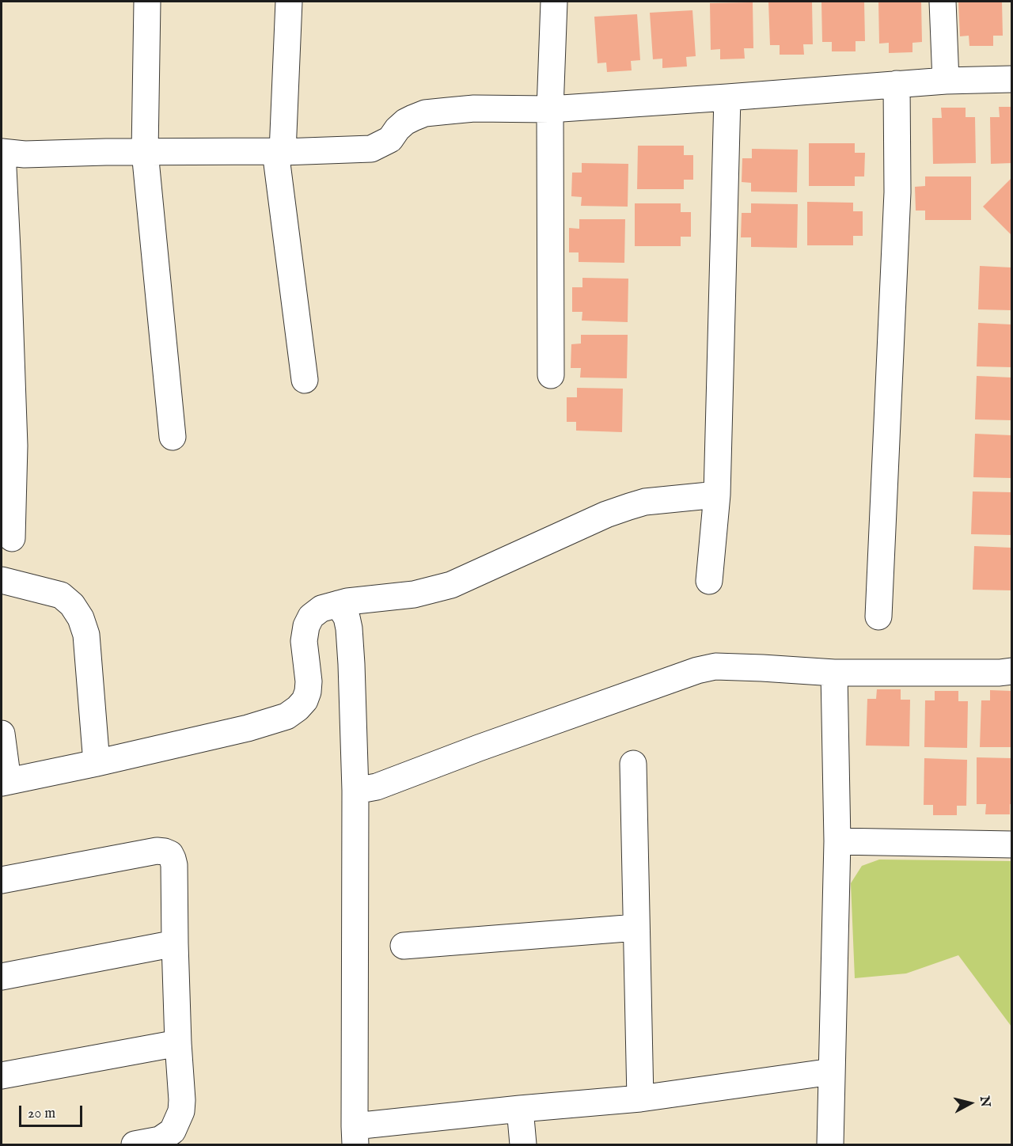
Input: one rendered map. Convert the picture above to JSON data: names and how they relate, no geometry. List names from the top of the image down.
{
  "scale_bar": "20 m",
  "north": "right"
}
